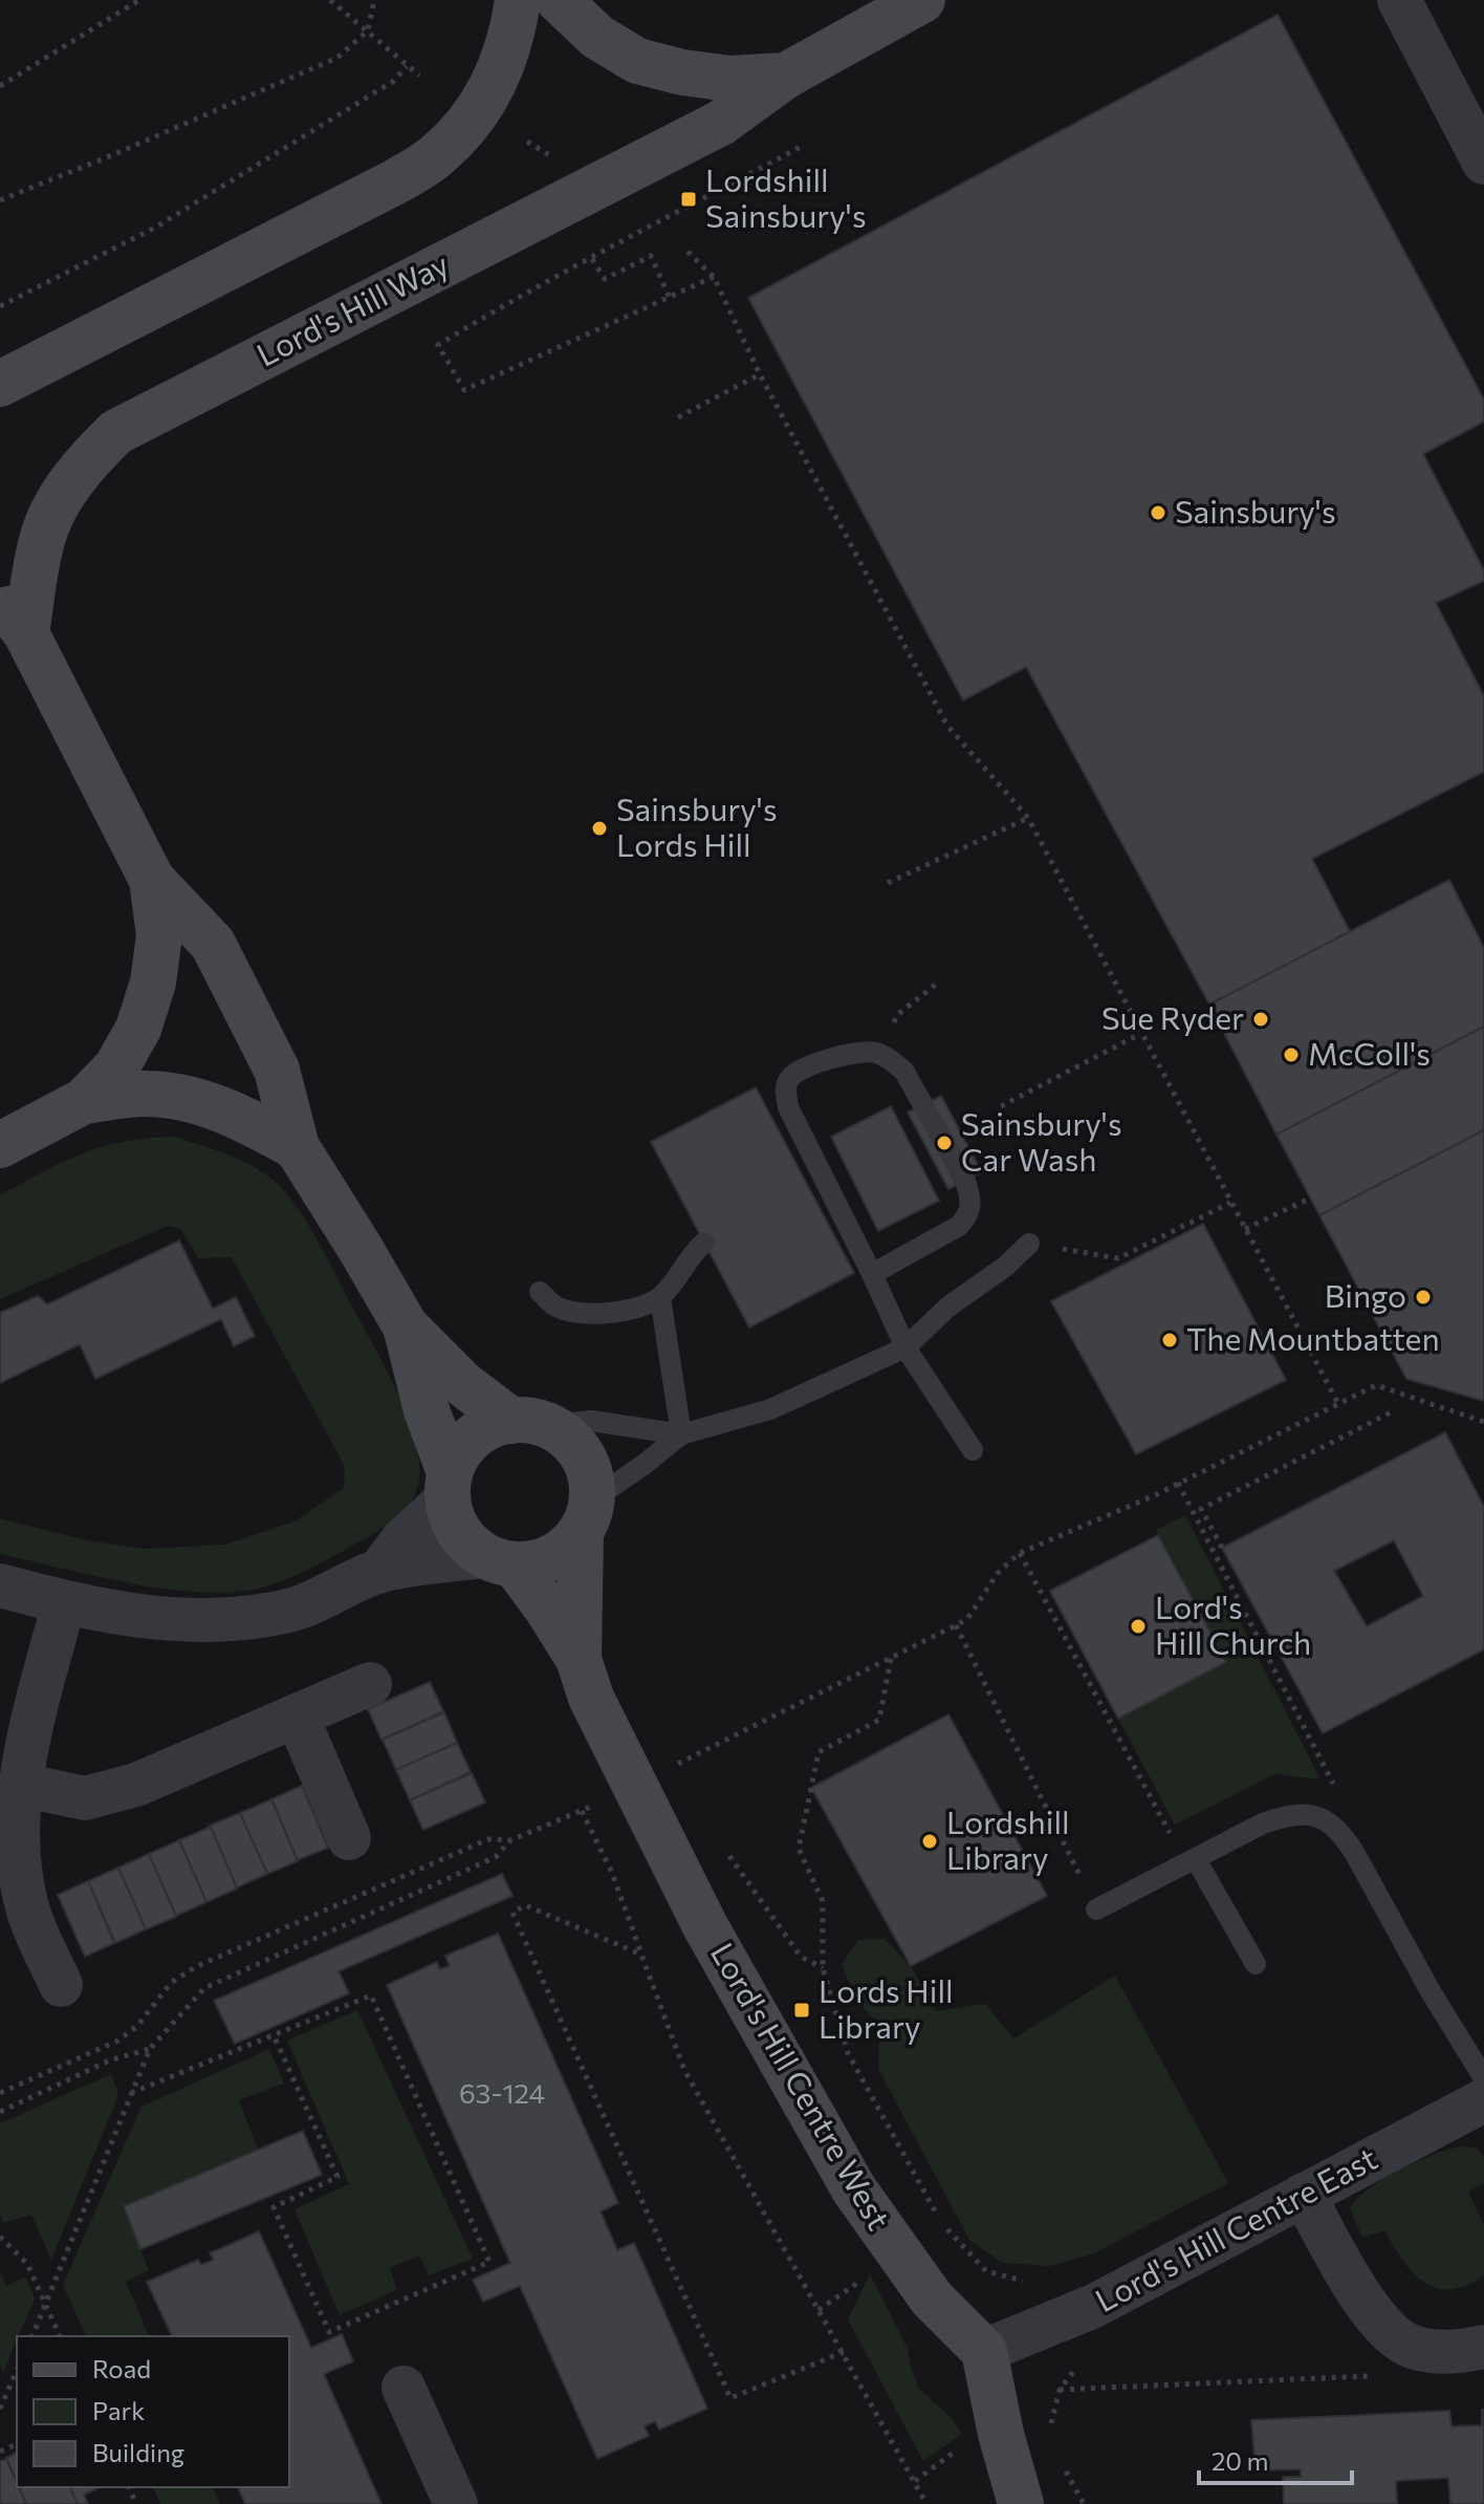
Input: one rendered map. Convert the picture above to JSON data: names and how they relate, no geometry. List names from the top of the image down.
{
  "streets": {
    "street": ["Lord's Hill Way", "Lord's Hill Centre West", "Lord's Hill Centre East"]
  },
  "crossings": [
    ["Lord's Hill Centre West", "Lord's Hill Centre East"]
  ],
  "places": {
    "transit": ["Lordshill Sainsbury's", "Lords Hill Library"],
    "other": [
      "Sainsbury's",
      "Sainsbury's Lords Hill",
      "Sue Ryder",
      "McColl's",
      "Sainsbury's Car Wash",
      "Bingo",
      "The Mountbatten",
      "Lord's Hill Church",
      "Lordshill Library"
    ]
  },
  "house_numbers": ["63-124"],
  "legend": ["Road", "Park", "Building"],
  "scale_bar": "20 m"
}
